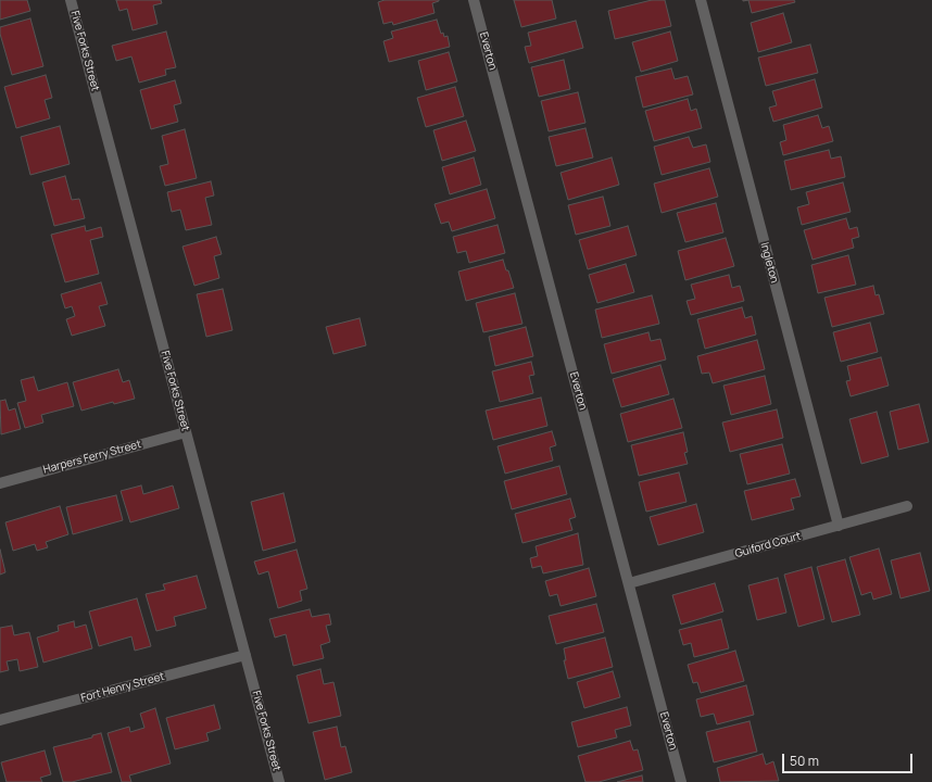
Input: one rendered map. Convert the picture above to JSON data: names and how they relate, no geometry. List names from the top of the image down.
{
  "streets": {
    "street": [
      "Five Forks Street",
      "Everton",
      "Ingleton",
      "Harpers Ferry Street",
      "Guiford Court",
      "Fort Henry Street"
    ]
  },
  "crossings": [
    ["Five Forks Street", "Harpers Ferry Street"],
    ["Five Forks Street", "Fort Henry Street"],
    ["Everton", "Guiford Court"],
    ["Ingleton", "Guiford Court"]
  ],
  "scale_bar": "50 m"
}
